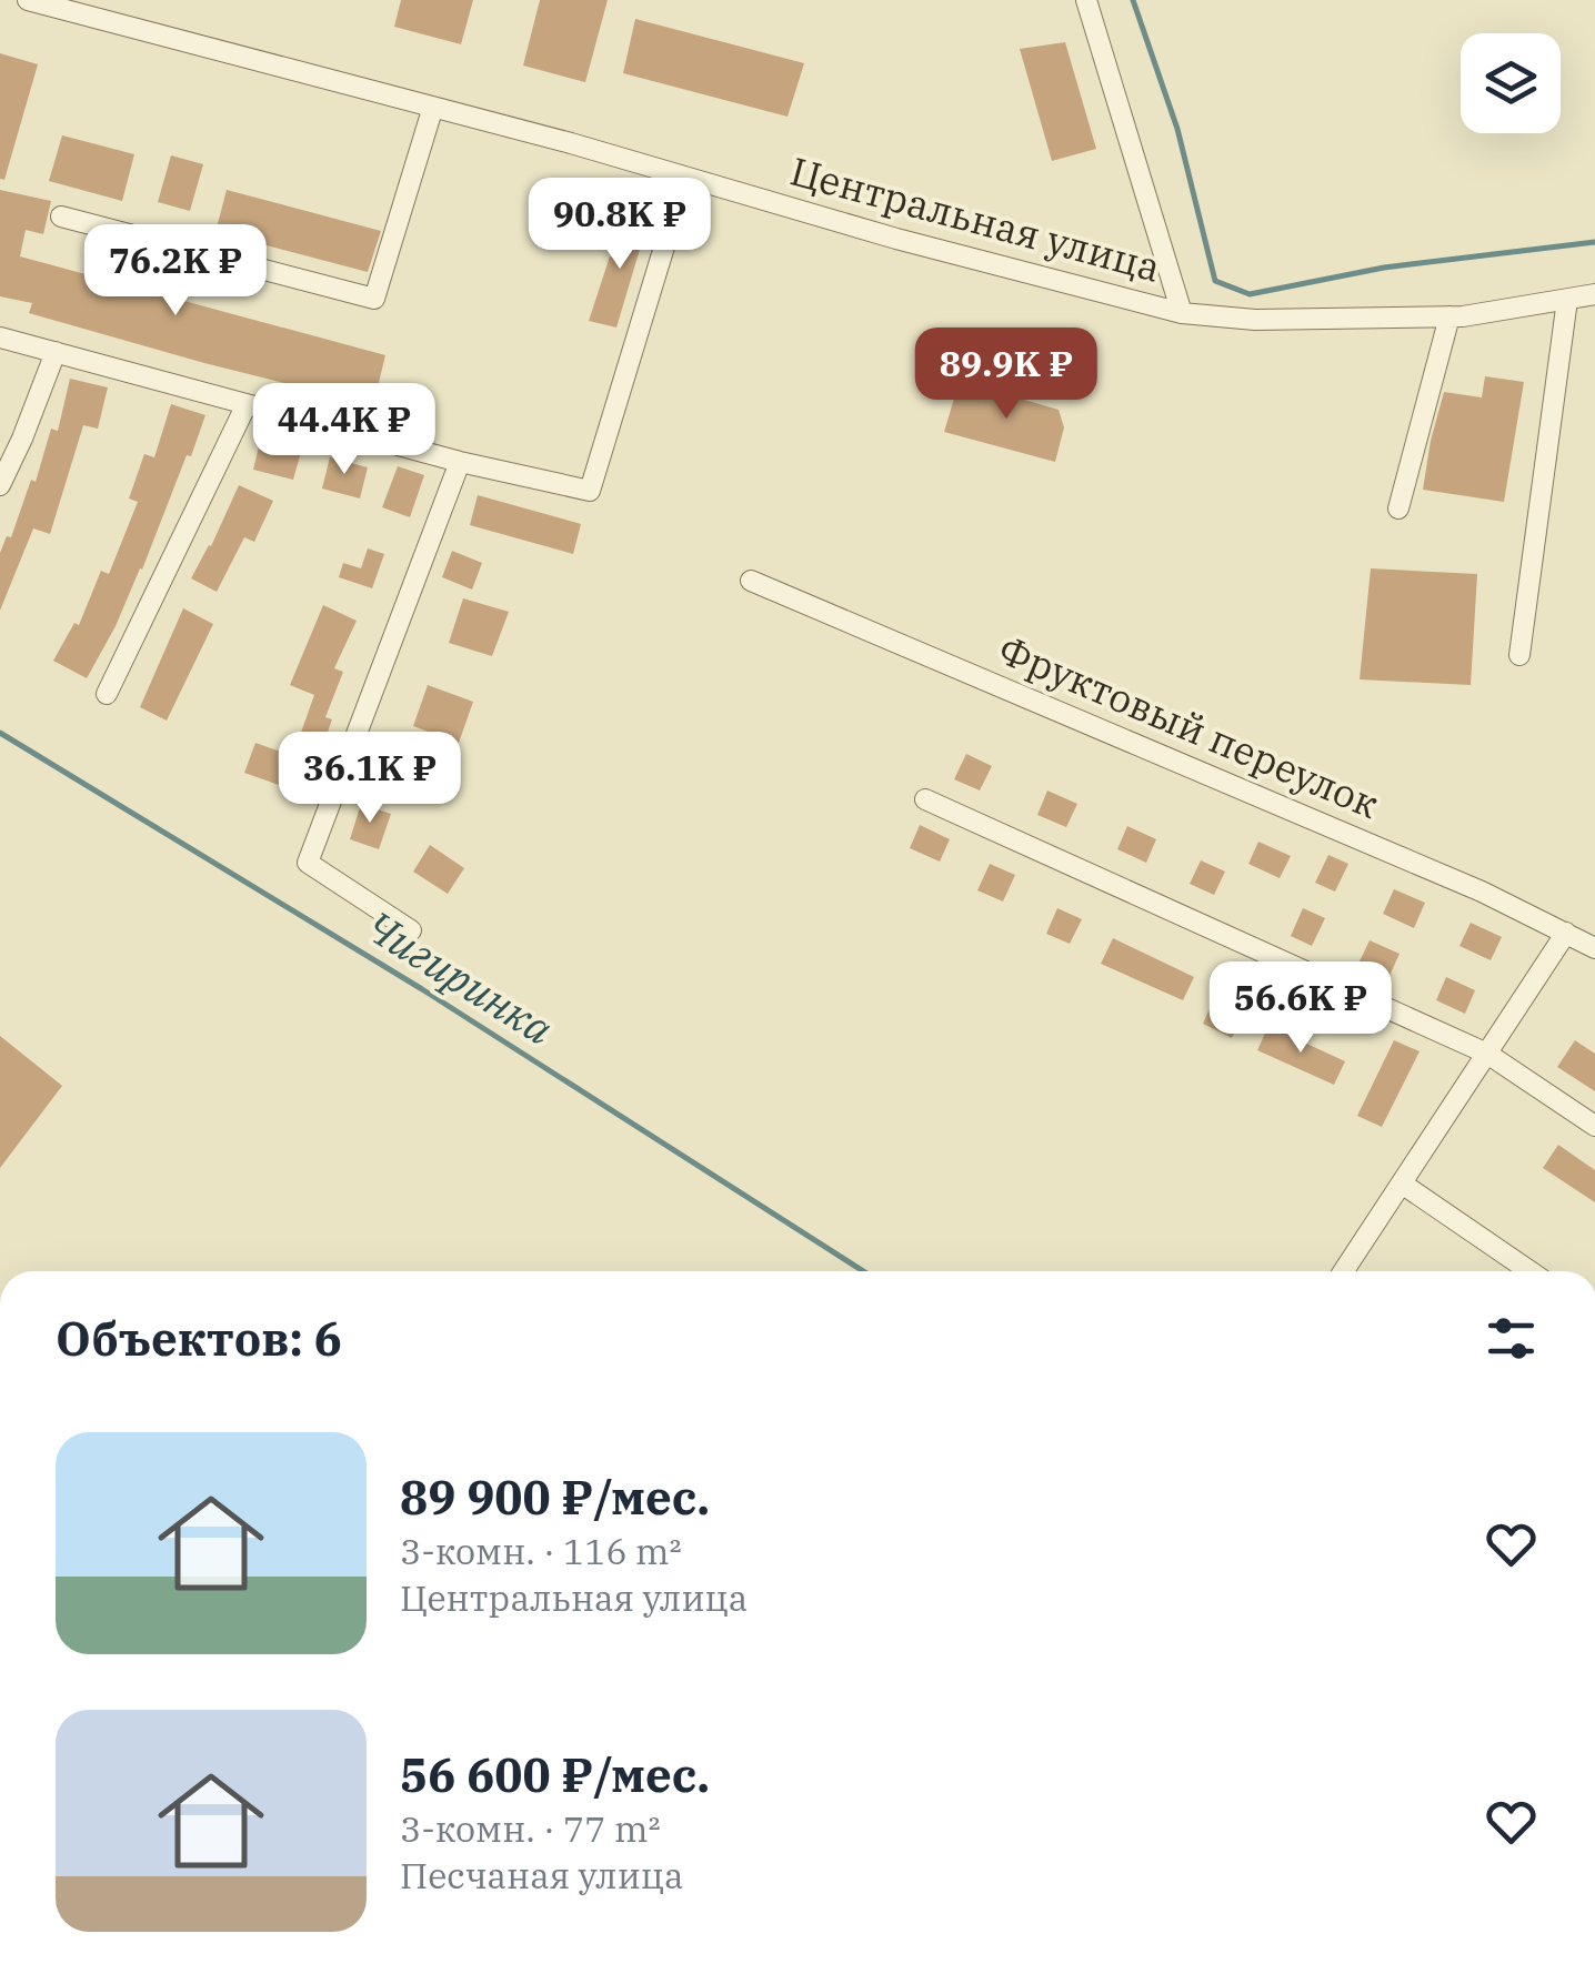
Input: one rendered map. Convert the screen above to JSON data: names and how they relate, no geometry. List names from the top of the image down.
{
  "streets": {
    "street": ["Центральная улица", "Фруктовый переулок"]
  },
  "water": ["Чигиринка"],
  "page": {
    "price": [
      "90.8K ₽",
      "76.2K ₽",
      "89.9K ₽",
      "44.4K ₽",
      "36.1K ₽",
      "56.6K ₽"
    ],
    "heading": "Объектов: 6",
    "list": [
      {
        "name": "89 900 ₽/мес.",
        "note": "3-комн. · 116 m² · Центральная улица"
      },
      {
        "name": "56 600 ₽/мес.",
        "note": "3-комн. · 77 m² · Песчаная улица"
      }
    ]
  }
}
